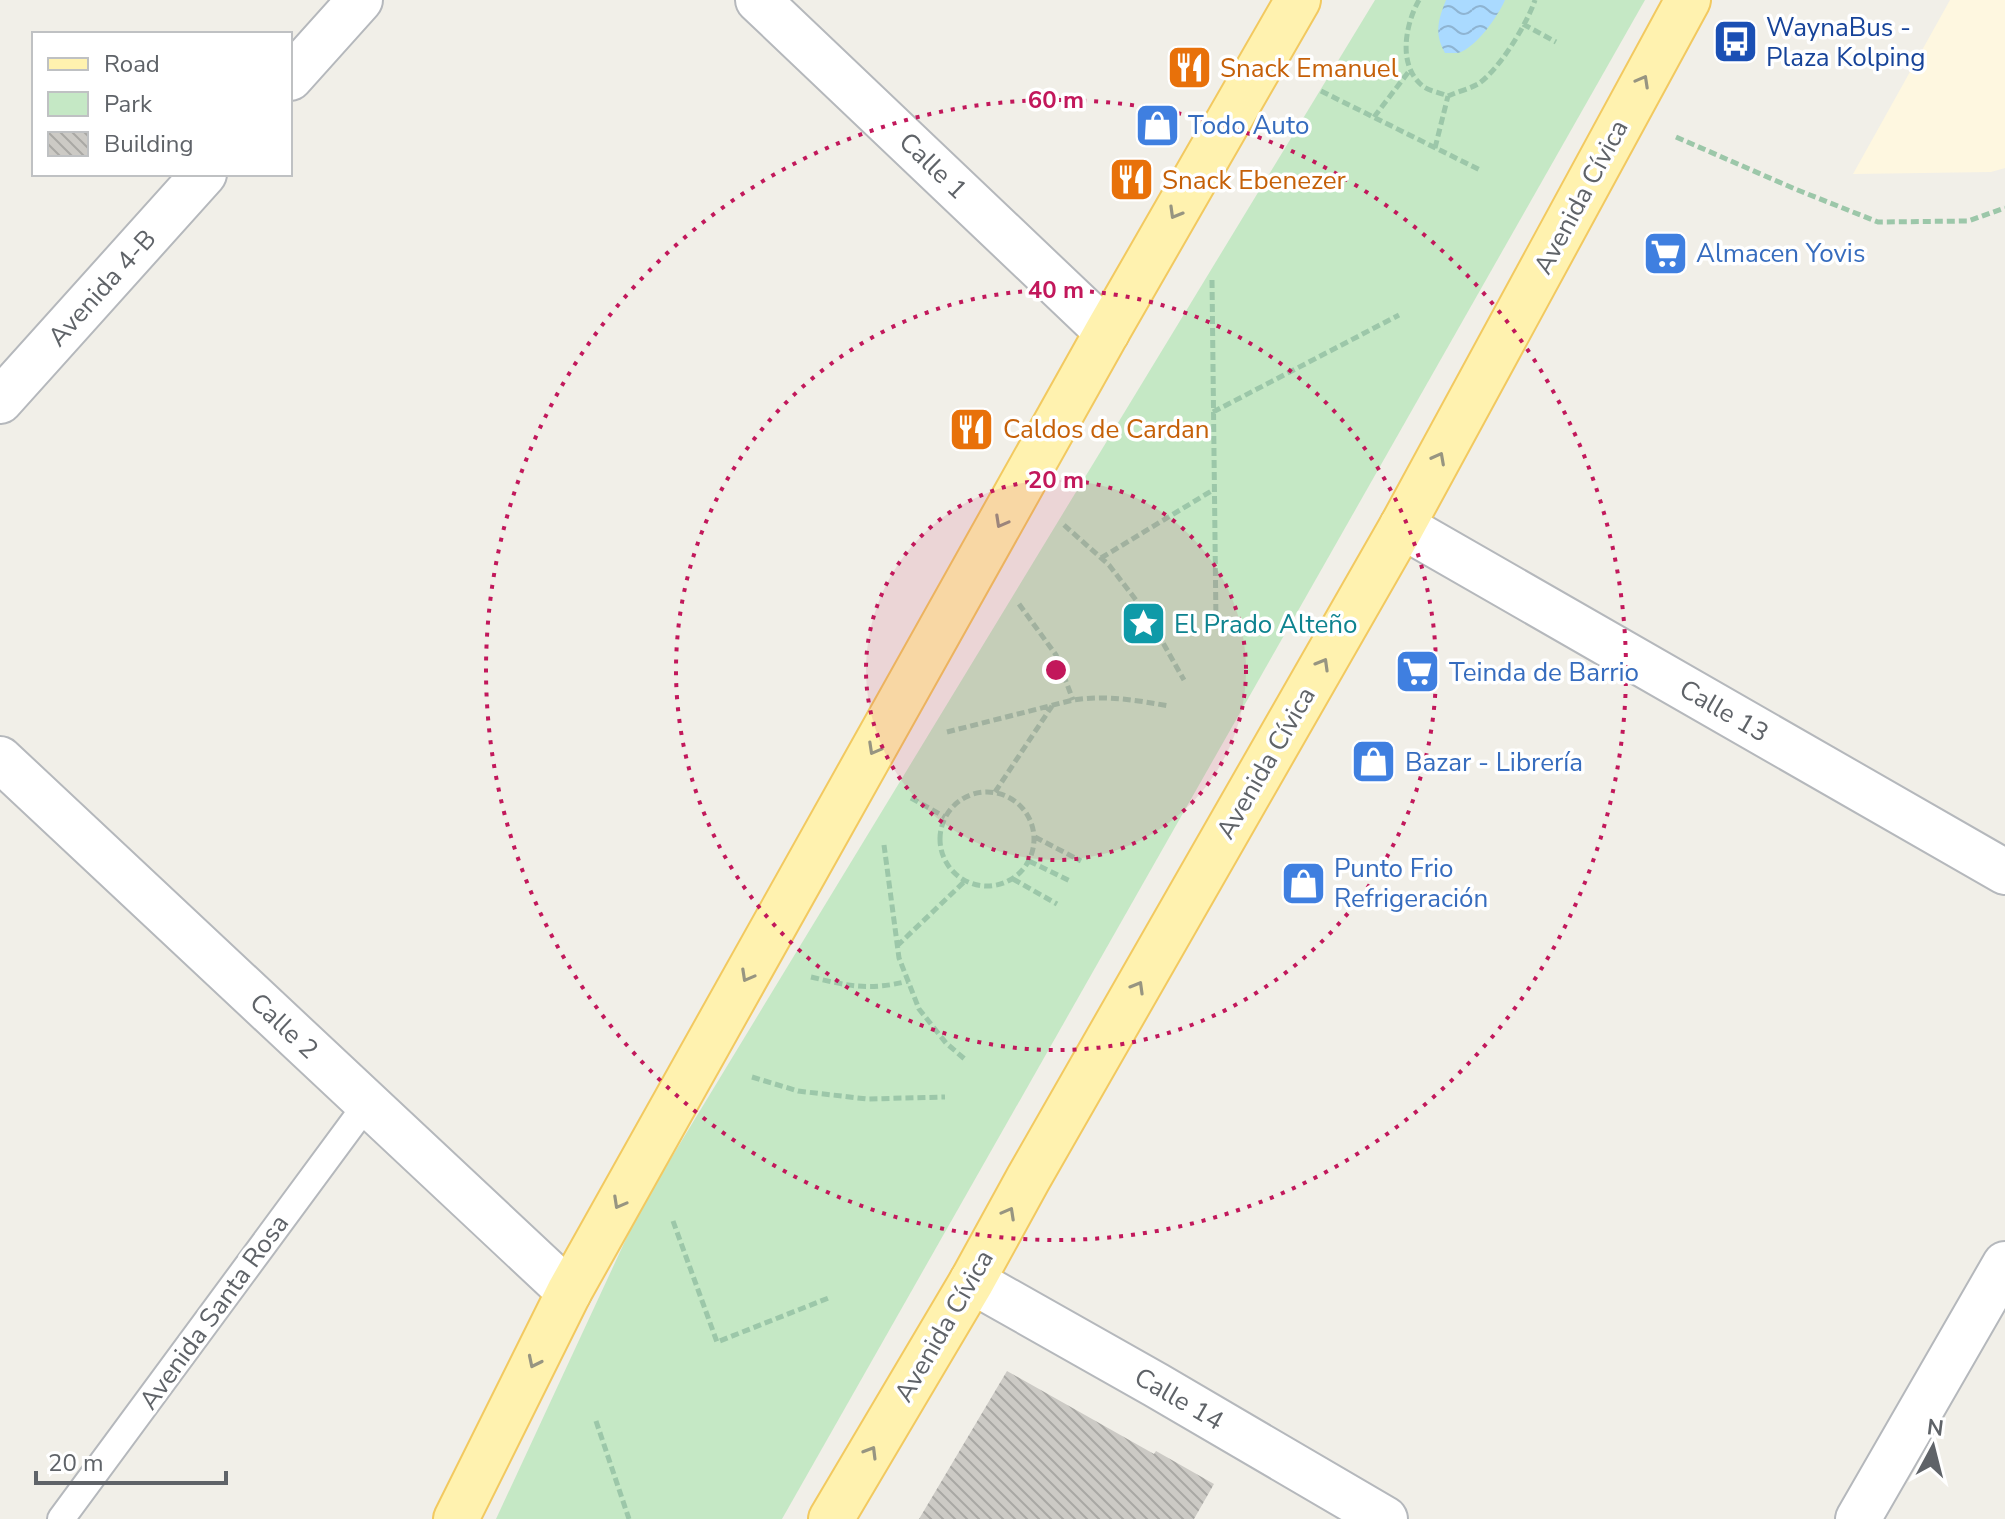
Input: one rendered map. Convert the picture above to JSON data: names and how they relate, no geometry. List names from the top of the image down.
{
  "streets": {
    "main road": ["Avenida Cívica"],
    "street": [
      "Calle 1",
      "Avenida 4-B",
      "Calle 13",
      "Calle 2",
      "Calle 14"
    ],
    "lane": ["Avenida Santa Rosa"]
  },
  "crossings": [
    ["Avenida Cívica", "Calle 13"],
    ["Avenida Cívica", "Calle 14"],
    ["Calle 2", "Avenida Santa Rosa"]
  ],
  "places": {
    "bus stop": ["WaynaBus - Plaza Kolping"],
    "restaurant": ["Snack Emanuel", "Snack Ebenezer", "Caldos de Cardan"],
    "shop": ["Todo Auto", "Bazar - Librería", "Punto Frio Refrigeración"],
    "supermarket": ["Almacen Yovis", "Teinda de Barrio"],
    "place": ["El Prado Alteño"]
  },
  "legend": ["Road", "Park", "Building"],
  "scale_bar": "20 m",
  "north": "top",
  "rings": ["60 m", "40 m", "20 m"]
}
